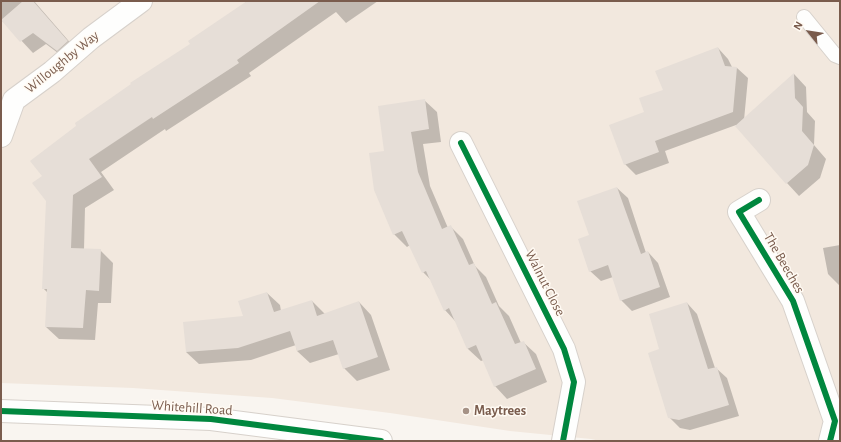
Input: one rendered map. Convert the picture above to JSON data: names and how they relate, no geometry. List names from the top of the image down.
{
  "streets": {
    "street": [
      "Willoughby Way",
      "The Beeches",
      "Walnut Close",
      "Whitehill Road"
    ]
  },
  "places": ["Maytrees"],
  "north": "top left"
}
